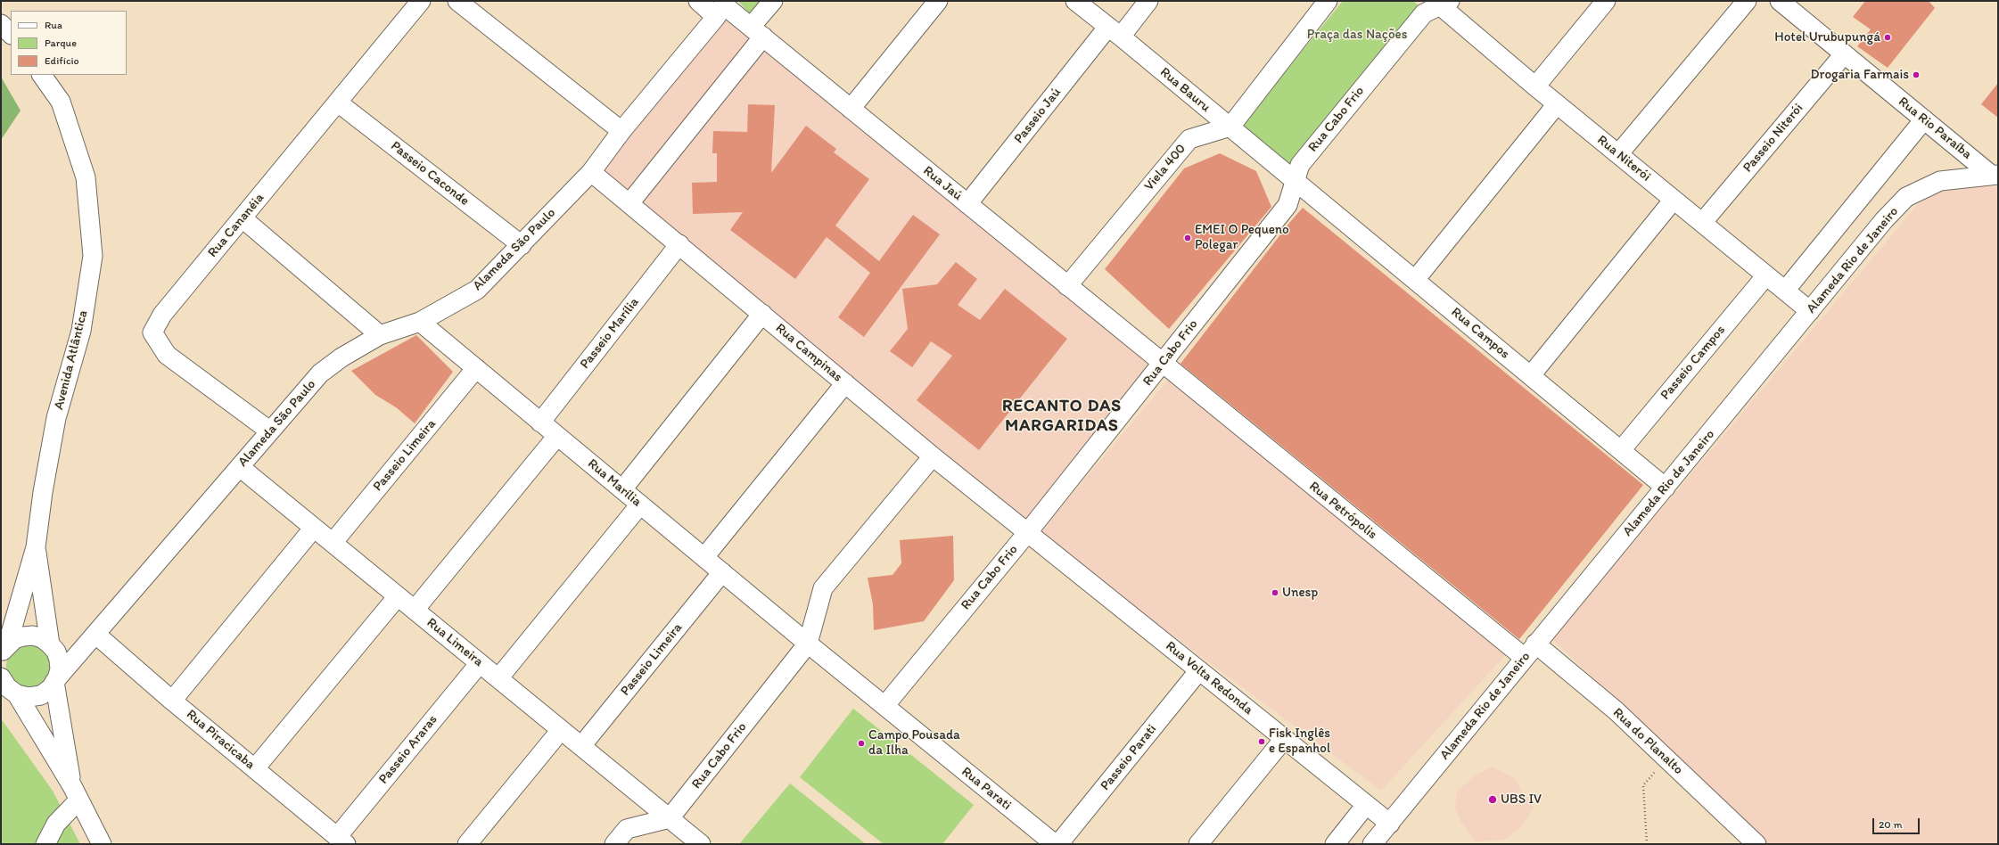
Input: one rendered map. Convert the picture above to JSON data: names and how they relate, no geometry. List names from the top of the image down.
{
  "streets": {
    "street": [
      "Rua Bauru",
      "Passeio Jaú",
      "Rua Cabo Frio",
      "Rua Rio Paraíba",
      "Passeio Niterói",
      "Rua Niterói",
      "Viela 400",
      "Passeio Caconde",
      "Rua Jaú",
      "Rua Cananéia",
      "Alameda São Paulo",
      "Alameda Rio de Janeiro",
      "Passeio Marília",
      "Rua Campos",
      "Rua Campinas",
      "Avenida Atlântica",
      "Passeio Campos",
      "Passeio Limeira",
      "Rua Marília",
      "Rua Petrópolis",
      "Rua Limeira",
      "Rua Volta Redonda",
      "Rua Piracicaba",
      "Rua do Planalto",
      "Passeio Araras",
      "Passeio Parati",
      "Rua Parati"
    ]
  },
  "crossings": [
    ["Rua Bauru", "Passeio Jaú"],
    ["Rua Bauru", "Rua Cabo Frio"],
    ["Rua Bauru", "Viela 400"],
    ["Rua Bauru", "Rua Campos"],
    ["Passeio Jaú", "Rua Jaú"],
    ["Rua Cabo Frio", "Rua Niterói"],
    ["Rua Cabo Frio", "Rua Jaú"],
    ["Rua Cabo Frio", "Rua Campos"],
    ["Rua Cabo Frio", "Rua Campinas"],
    ["Rua Cabo Frio", "Rua Marília"],
    ["Rua Cabo Frio", "Rua Petrópolis"],
    ["Rua Cabo Frio", "Rua Limeira"],
    ["Rua Cabo Frio", "Rua Volta Redonda"],
    ["Rua Cabo Frio", "Rua Parati"],
    ["Rua Rio Paraíba", "Passeio Niterói"],
    ["Rua Rio Paraíba", "Alameda Rio de Janeiro"],
    ["Passeio Niterói", "Rua Niterói"],
    ["Rua Niterói", "Alameda Rio de Janeiro"],
    ["Rua Niterói", "Passeio Campos"],
    ["Viela 400", "Rua Jaú"],
    ["Passeio Caconde", "Rua Cananéia"],
    ["Passeio Caconde", "Alameda São Paulo"],
    ["Rua Jaú", "Alameda São Paulo"],
    ["Rua Jaú", "Rua Petrópolis"],
    ["Rua Cananéia", "Alameda São Paulo"],
    ["Alameda São Paulo", "Rua Campinas"],
    ["Alameda São Paulo", "Rua Marília"],
    ["Alameda São Paulo", "Rua Limeira"],
    ["Alameda São Paulo", "Rua Piracicaba"],
    ["Alameda Rio de Janeiro", "Rua Campos"],
    ["Alameda Rio de Janeiro", "Rua Petrópolis"],
    ["Alameda Rio de Janeiro", "Rua Volta Redonda"],
    ["Alameda Rio de Janeiro", "Rua do Planalto"],
    ["Passeio Marília", "Rua Campinas"],
    ["Passeio Marília", "Rua Marília"],
    ["Rua Campos", "Passeio Campos"],
    ["Rua Campinas", "Rua Volta Redonda"],
    ["Passeio Limeira", "Rua Marília"],
    ["Passeio Limeira", "Rua Limeira"],
    ["Rua Marília", "Rua Parati"],
    ["Rua Petrópolis", "Rua do Planalto"],
    ["Rua Limeira", "Passeio Araras"],
    ["Rua Volta Redonda", "Passeio Parati"],
    ["Rua Piracicaba", "Passeio Araras"]
  ],
  "districts": ["RECANTO DAS MARGARIDAS"],
  "parks": ["Praça das Nações"],
  "places": [
    "Hotel Urubupungá",
    "Drogaria Farmais",
    "EMEI O Pequeno Polegar",
    "Unesp",
    "Fisk Inglês e Espanhol",
    "Campo Pousada da Ilha",
    "UBS IV"
  ],
  "legend": ["Rua", "Parque", "Edifício"],
  "scale_bar": "20 m"
}
